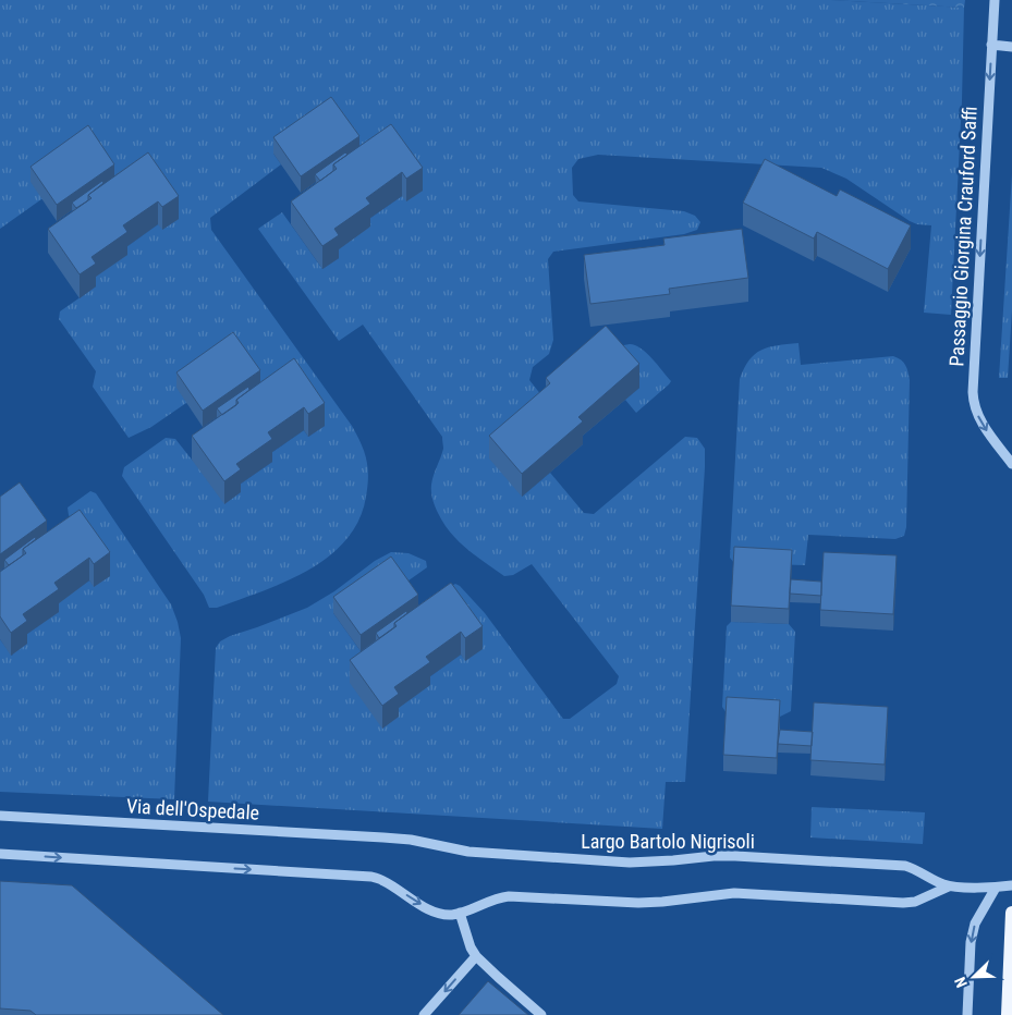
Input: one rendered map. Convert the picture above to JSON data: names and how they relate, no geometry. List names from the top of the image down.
{
  "streets": {
    "street": ["Passaggio Giorgina Crauford Saffi", "Via dell'Ospedale", "Largo Bartolo Nigrisoli"]
  },
  "crossings": [
    ["Via dell'Ospedale", "Largo Bartolo Nigrisoli"]
  ],
  "one_way": ["Passaggio Giorgina Crauford Saffi"],
  "north": "bottom left"
}
